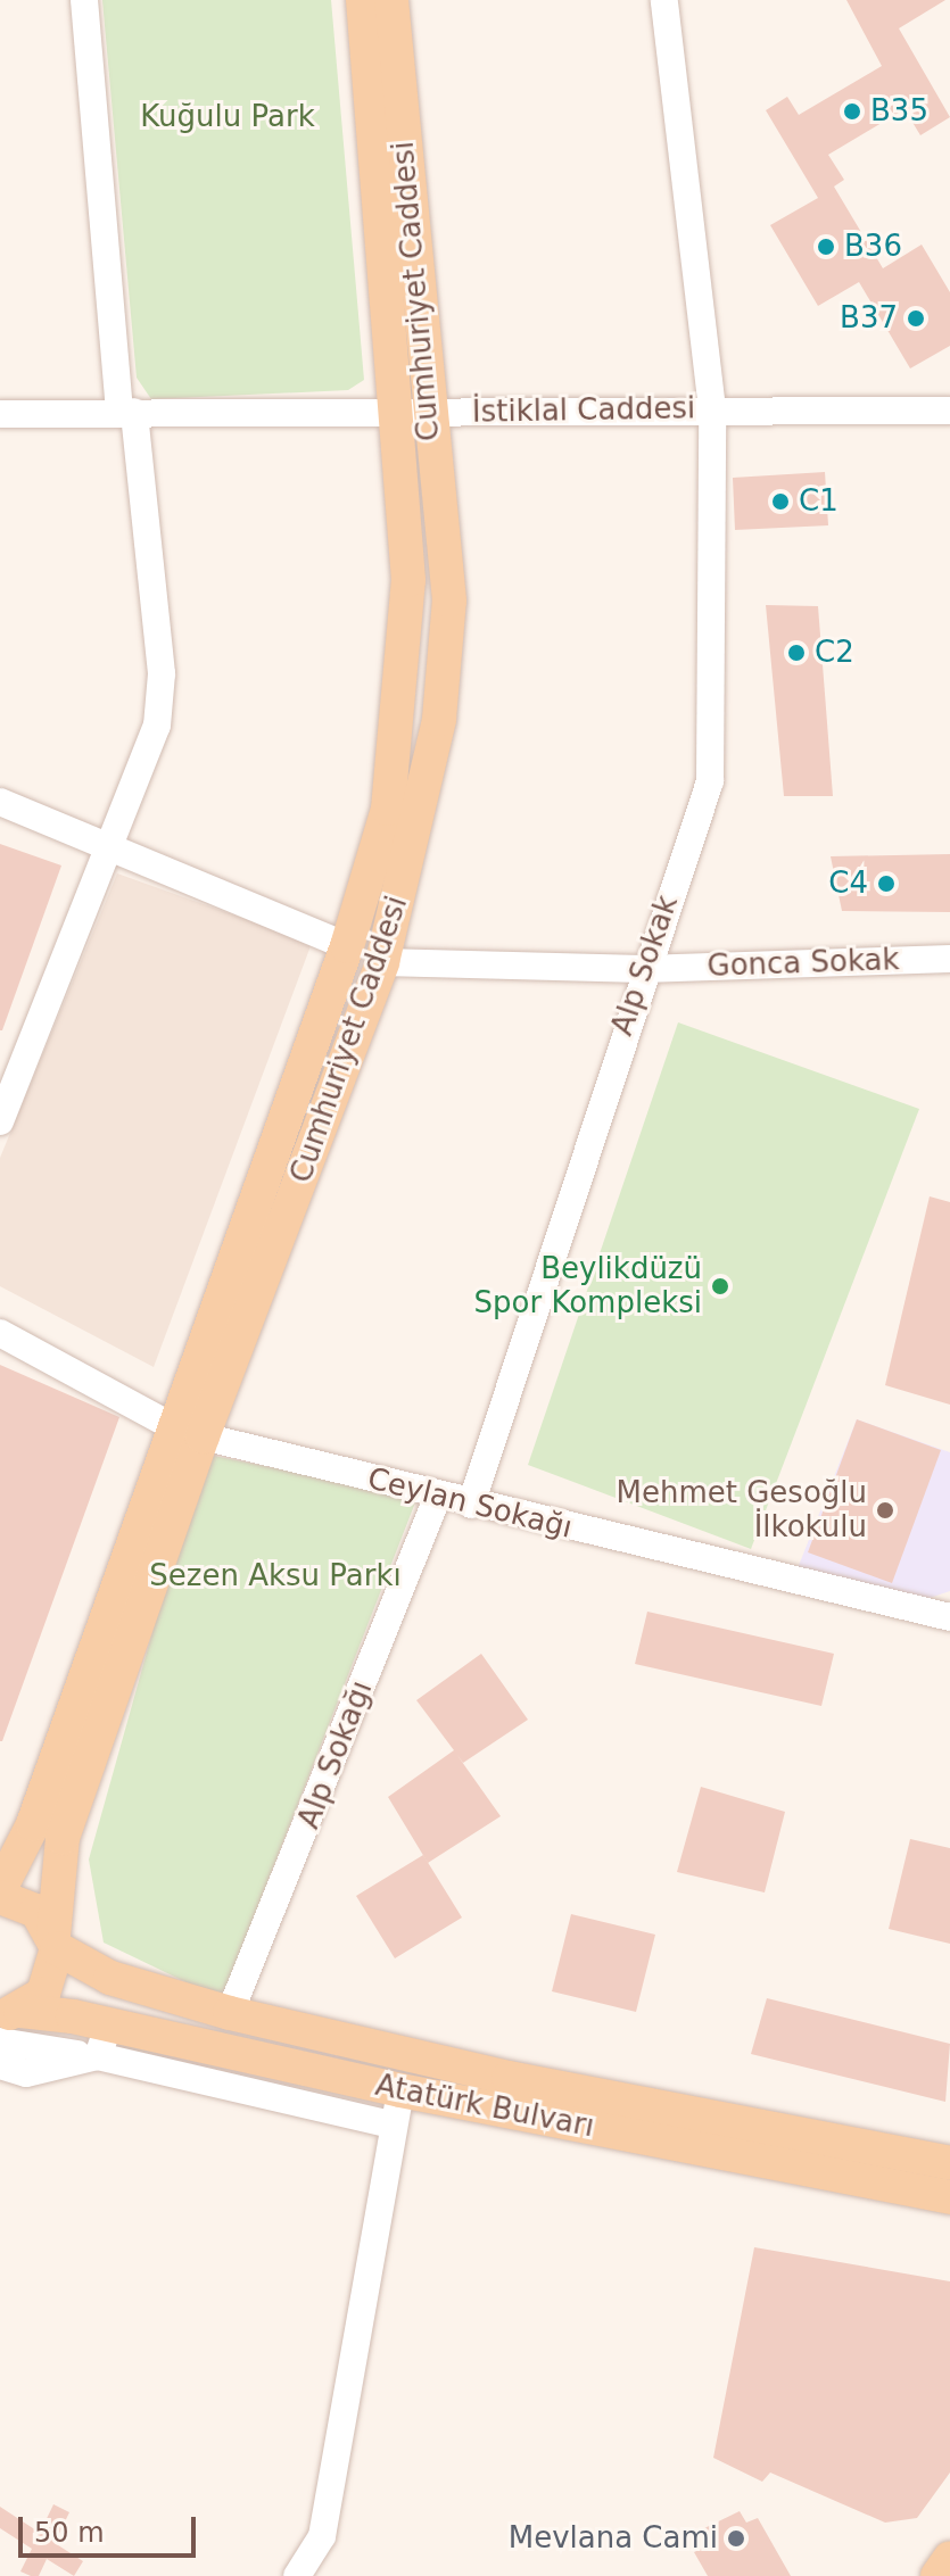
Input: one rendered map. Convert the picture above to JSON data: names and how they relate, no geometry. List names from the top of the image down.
{
  "streets": {
    "main road": ["Cumhuriyet Caddesi", "Atatürk Bulvarı"],
    "street": [
      "İstiklal Caddesi",
      "Gonca Sokak",
      "Alp Sokak",
      "Ceylan Sokağı",
      "Alp Sokağı"
    ]
  },
  "crossings": [
    ["Cumhuriyet Caddesi", "İstiklal Caddesi"],
    ["Cumhuriyet Caddesi", "Gonca Sokak"],
    ["Cumhuriyet Caddesi", "Ceylan Sokağı"],
    ["Cumhuriyet Caddesi", "Atatürk Bulvarı"],
    ["İstiklal Caddesi", "Alp Sokak"],
    ["Gonca Sokak", "Alp Sokak"],
    ["Alp Sokak", "Ceylan Sokağı"],
    ["Ceylan Sokağı", "Alp Sokağı"],
    ["Alp Sokağı", "Atatürk Bulvarı"]
  ],
  "parks": ["Kuğulu Park", "Sezen Aksu Parkı"],
  "places": [
    "B35",
    "B36",
    "B37",
    "C1",
    "C2",
    "C4",
    "Beylikdüzü Spor Kompleksi",
    "Mehmet Gesoğlu İlkokulu",
    "Mevlana Cami"
  ],
  "scale_bar": "50 m"
}
